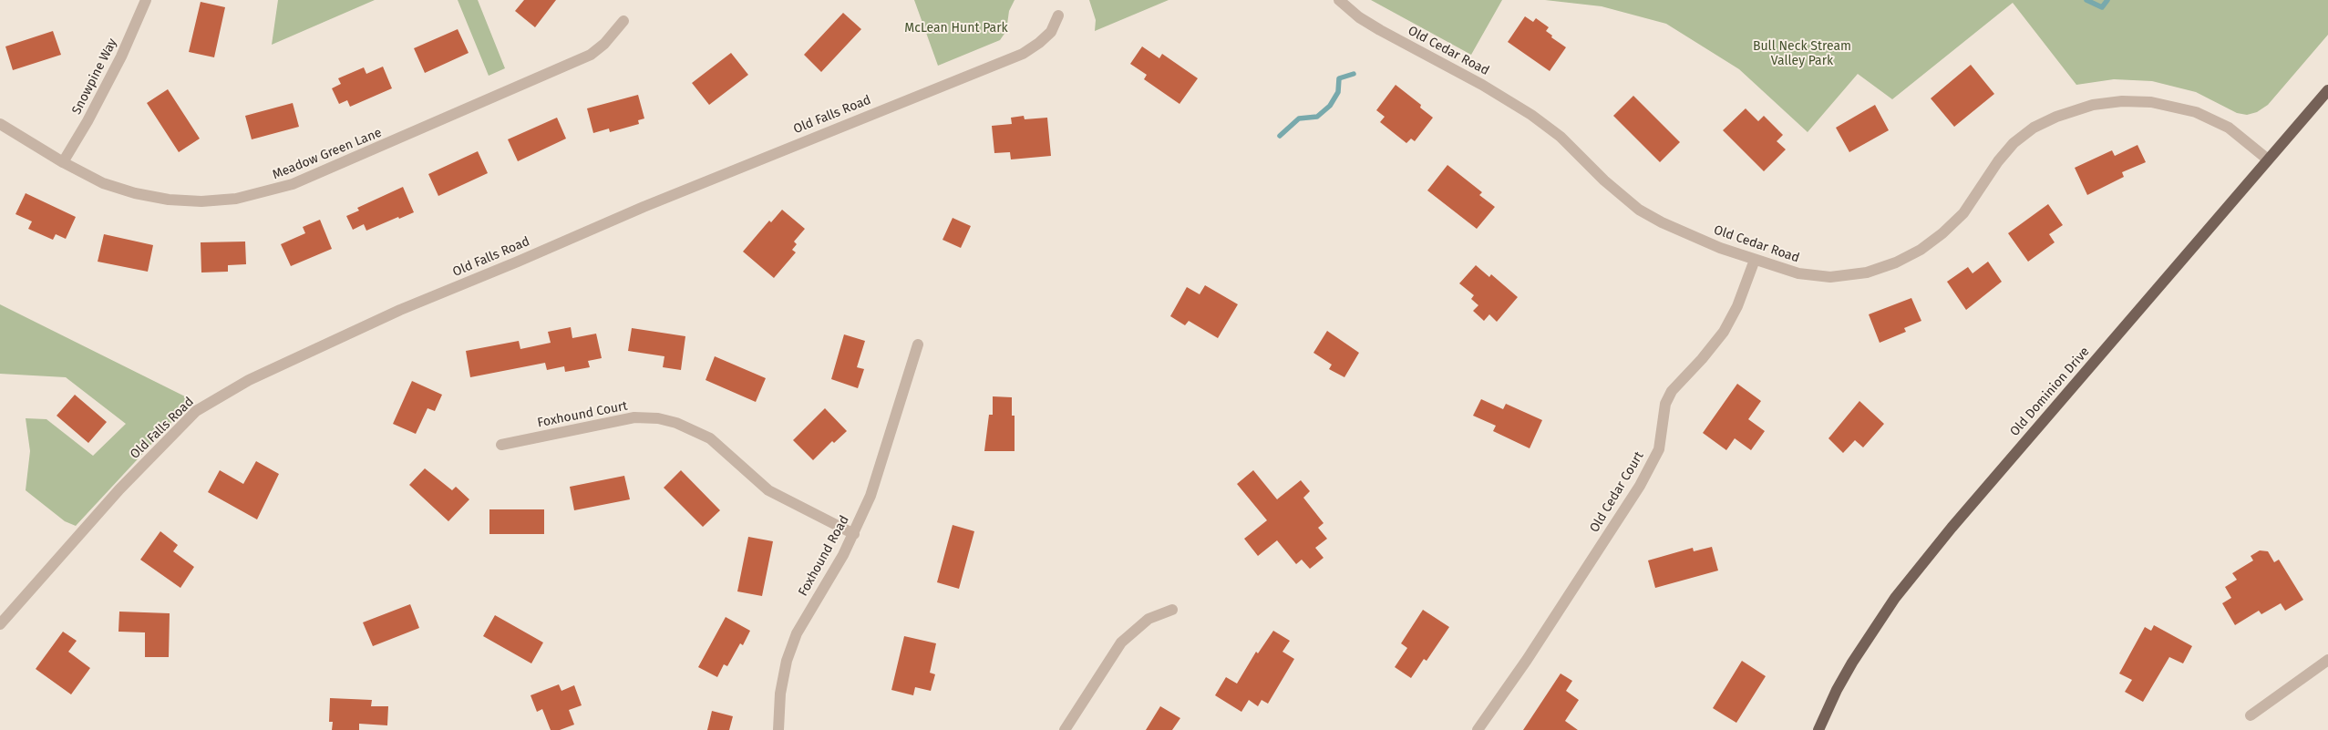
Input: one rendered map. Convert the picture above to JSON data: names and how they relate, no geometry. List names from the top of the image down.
{
  "streets": {
    "main road": ["Old Dominion Drive"],
    "street": [
      "Old Cedar Road",
      "Snowpine Way",
      "Old Falls Road",
      "Meadow Green Lane",
      "Foxhound Court",
      "Old Cedar Court",
      "Foxhound Road"
    ]
  },
  "crossings": [
    ["Old Cedar Road", "Old Dominion Drive"],
    ["Old Cedar Road", "Old Cedar Court"],
    ["Snowpine Way", "Meadow Green Lane"],
    ["Foxhound Court", "Foxhound Road"]
  ],
  "parks": ["McLean Hunt Park", "Bull Neck Stream Valley Park"]
}
